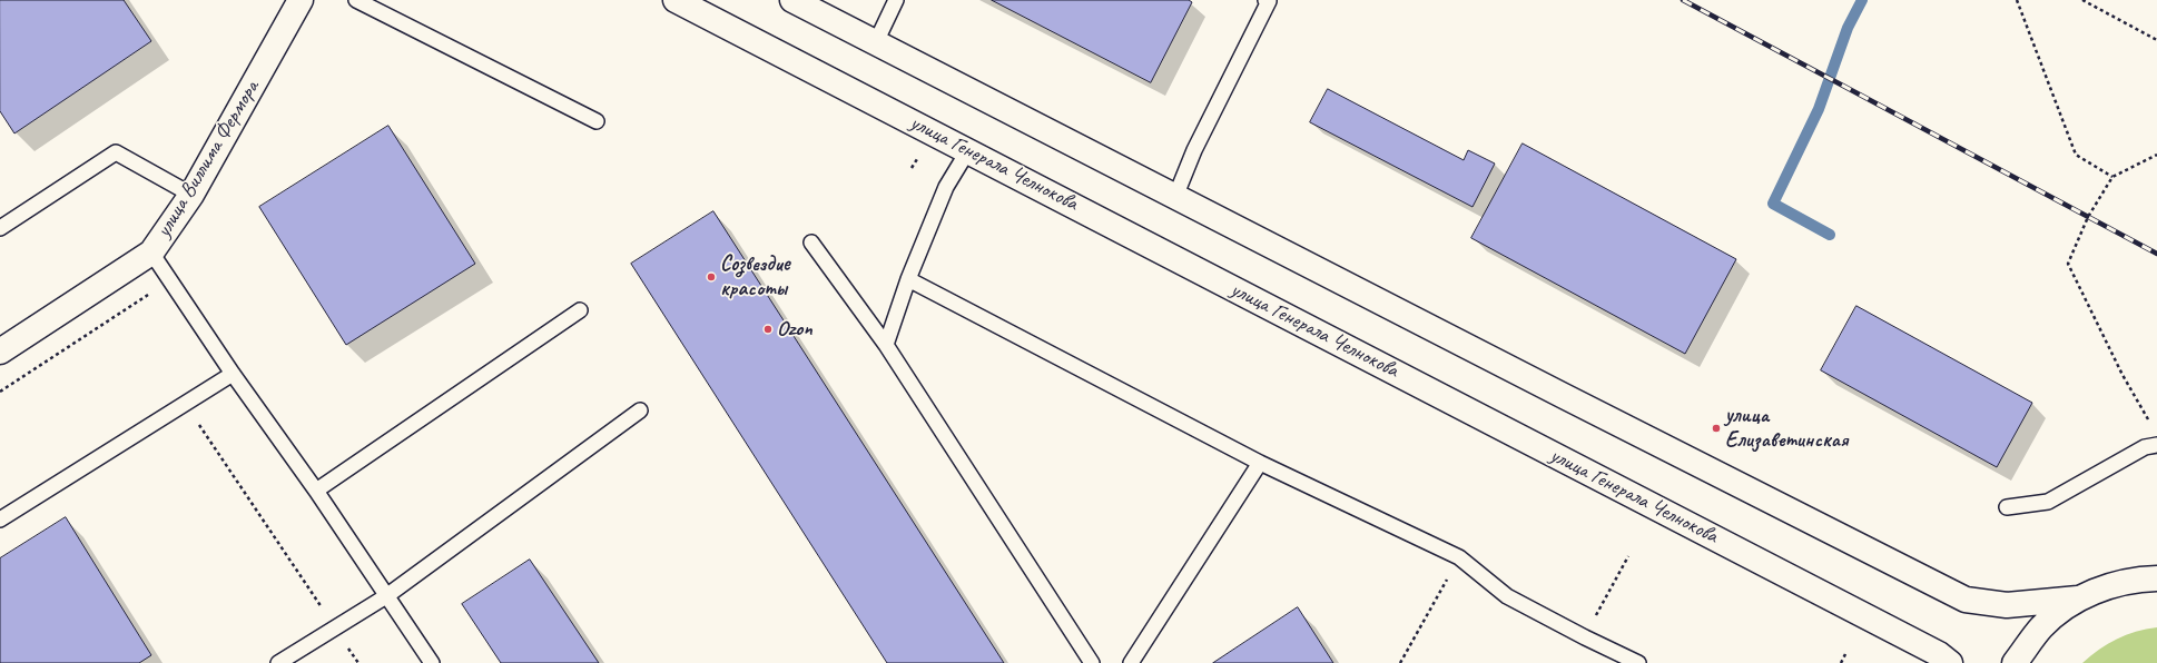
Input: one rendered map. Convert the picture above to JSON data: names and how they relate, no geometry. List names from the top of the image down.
{
  "streets": {
    "main road": ["улица Виллима Фермора", "улица Генерала Челнокова"]
  },
  "places": ["Созвездие красоты", "Ozon", "улица Елизаветинская"]
}
